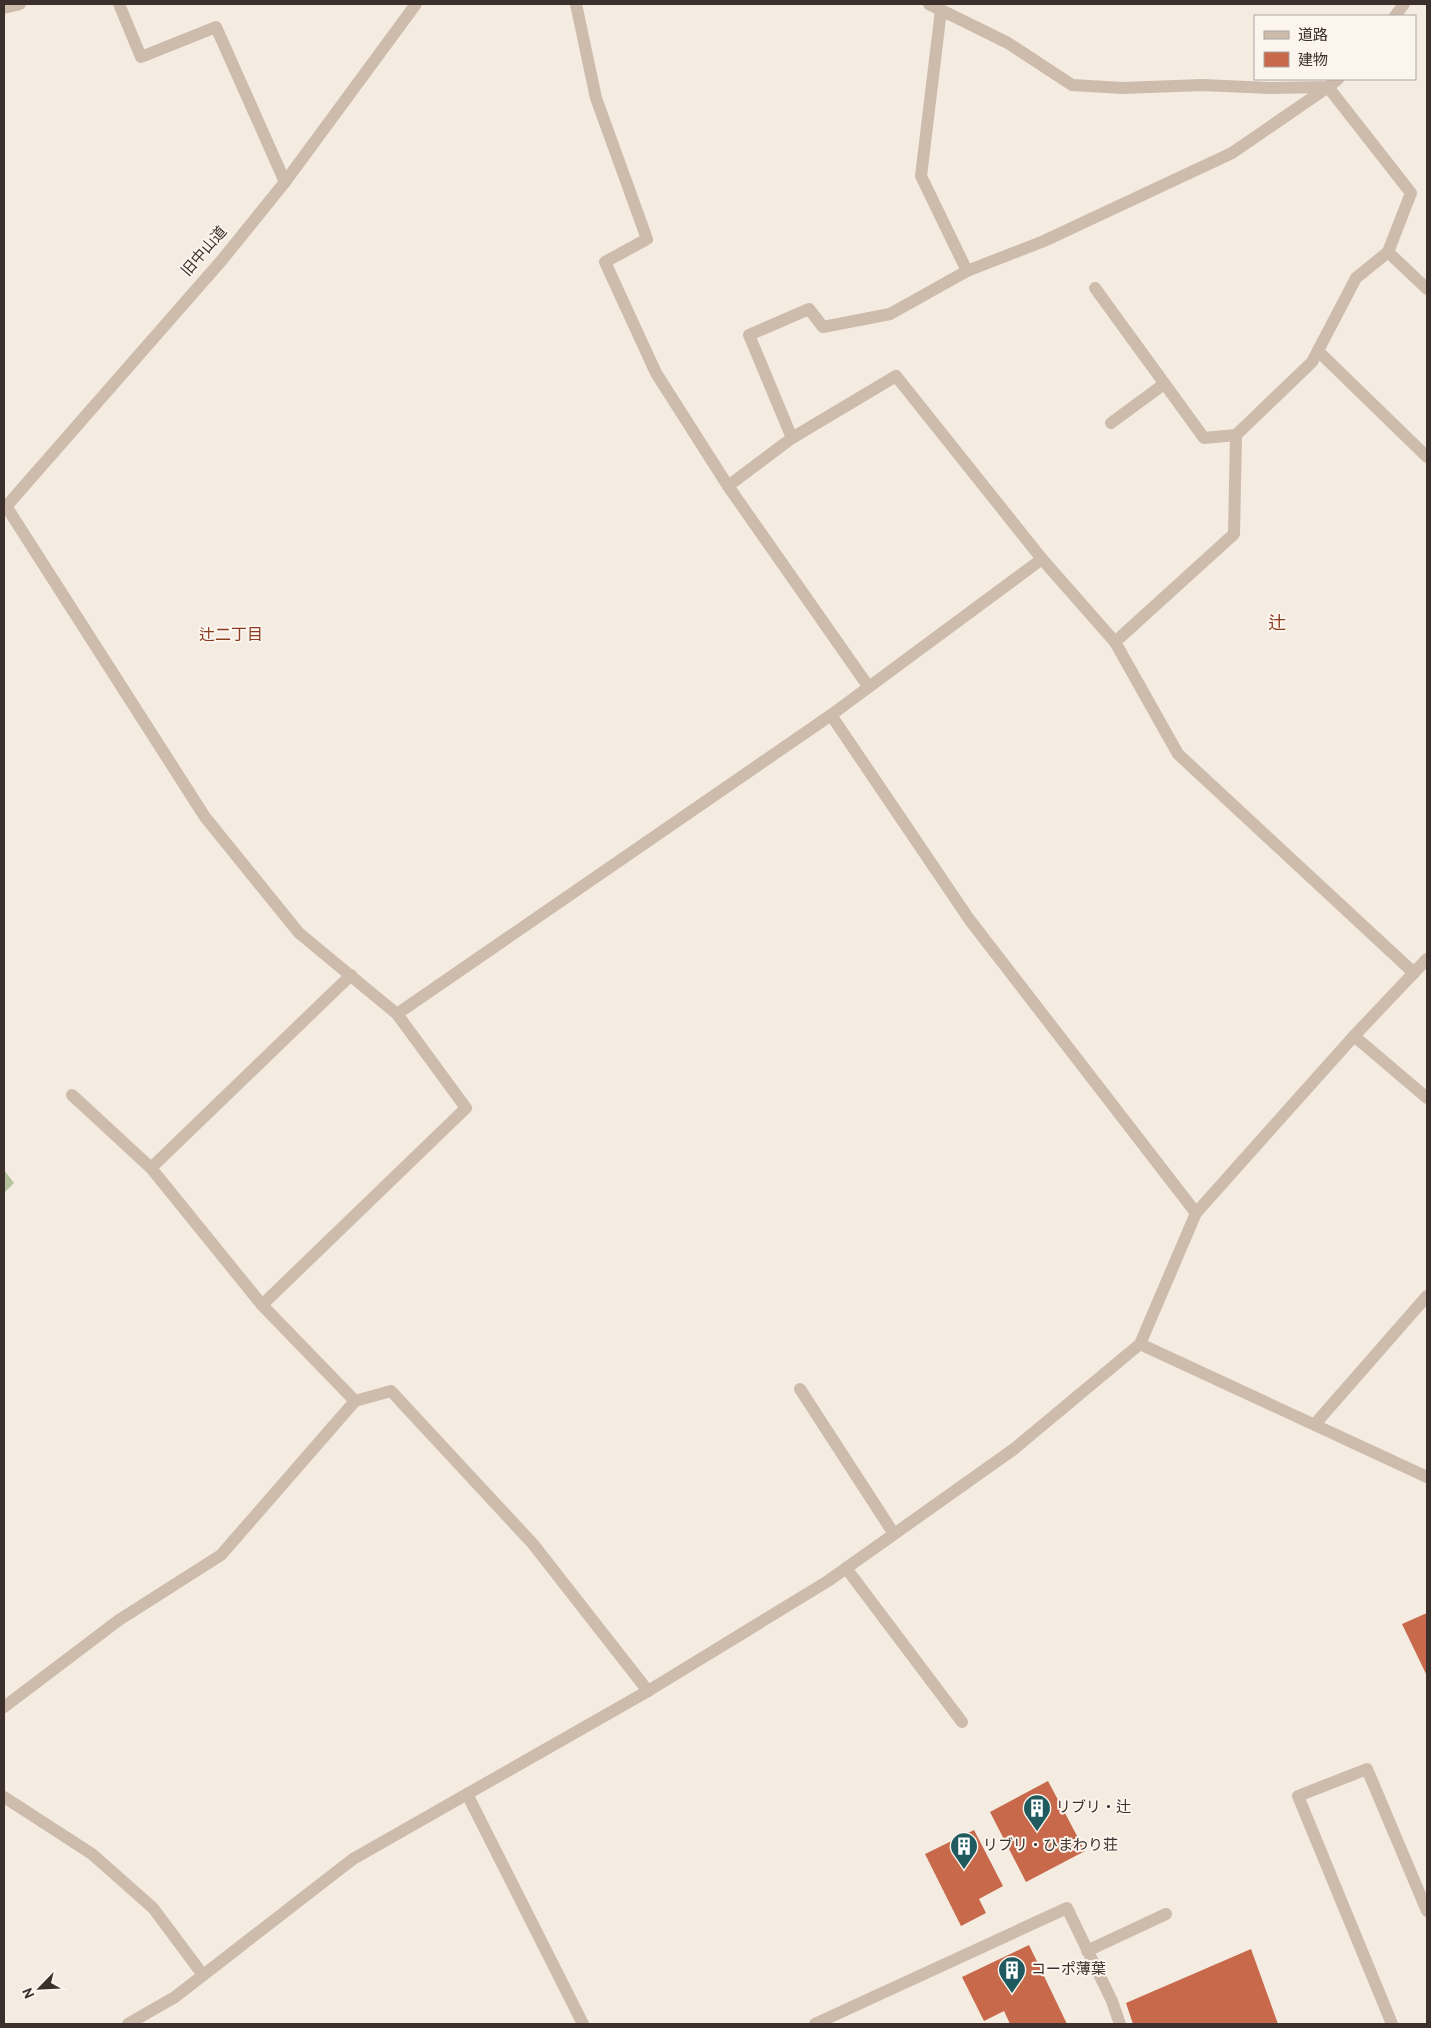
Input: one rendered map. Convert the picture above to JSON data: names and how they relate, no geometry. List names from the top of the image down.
{
  "streets": {
    "street": ["旧中山道"]
  },
  "districts": ["辻", "辻二丁目"],
  "places": {
    "building": ["リブリ・辻", "リブリ・ひまわり荘", "コーポ薄葉"]
  },
  "legend": ["道路", "建物"],
  "north": "bottom left"
}
